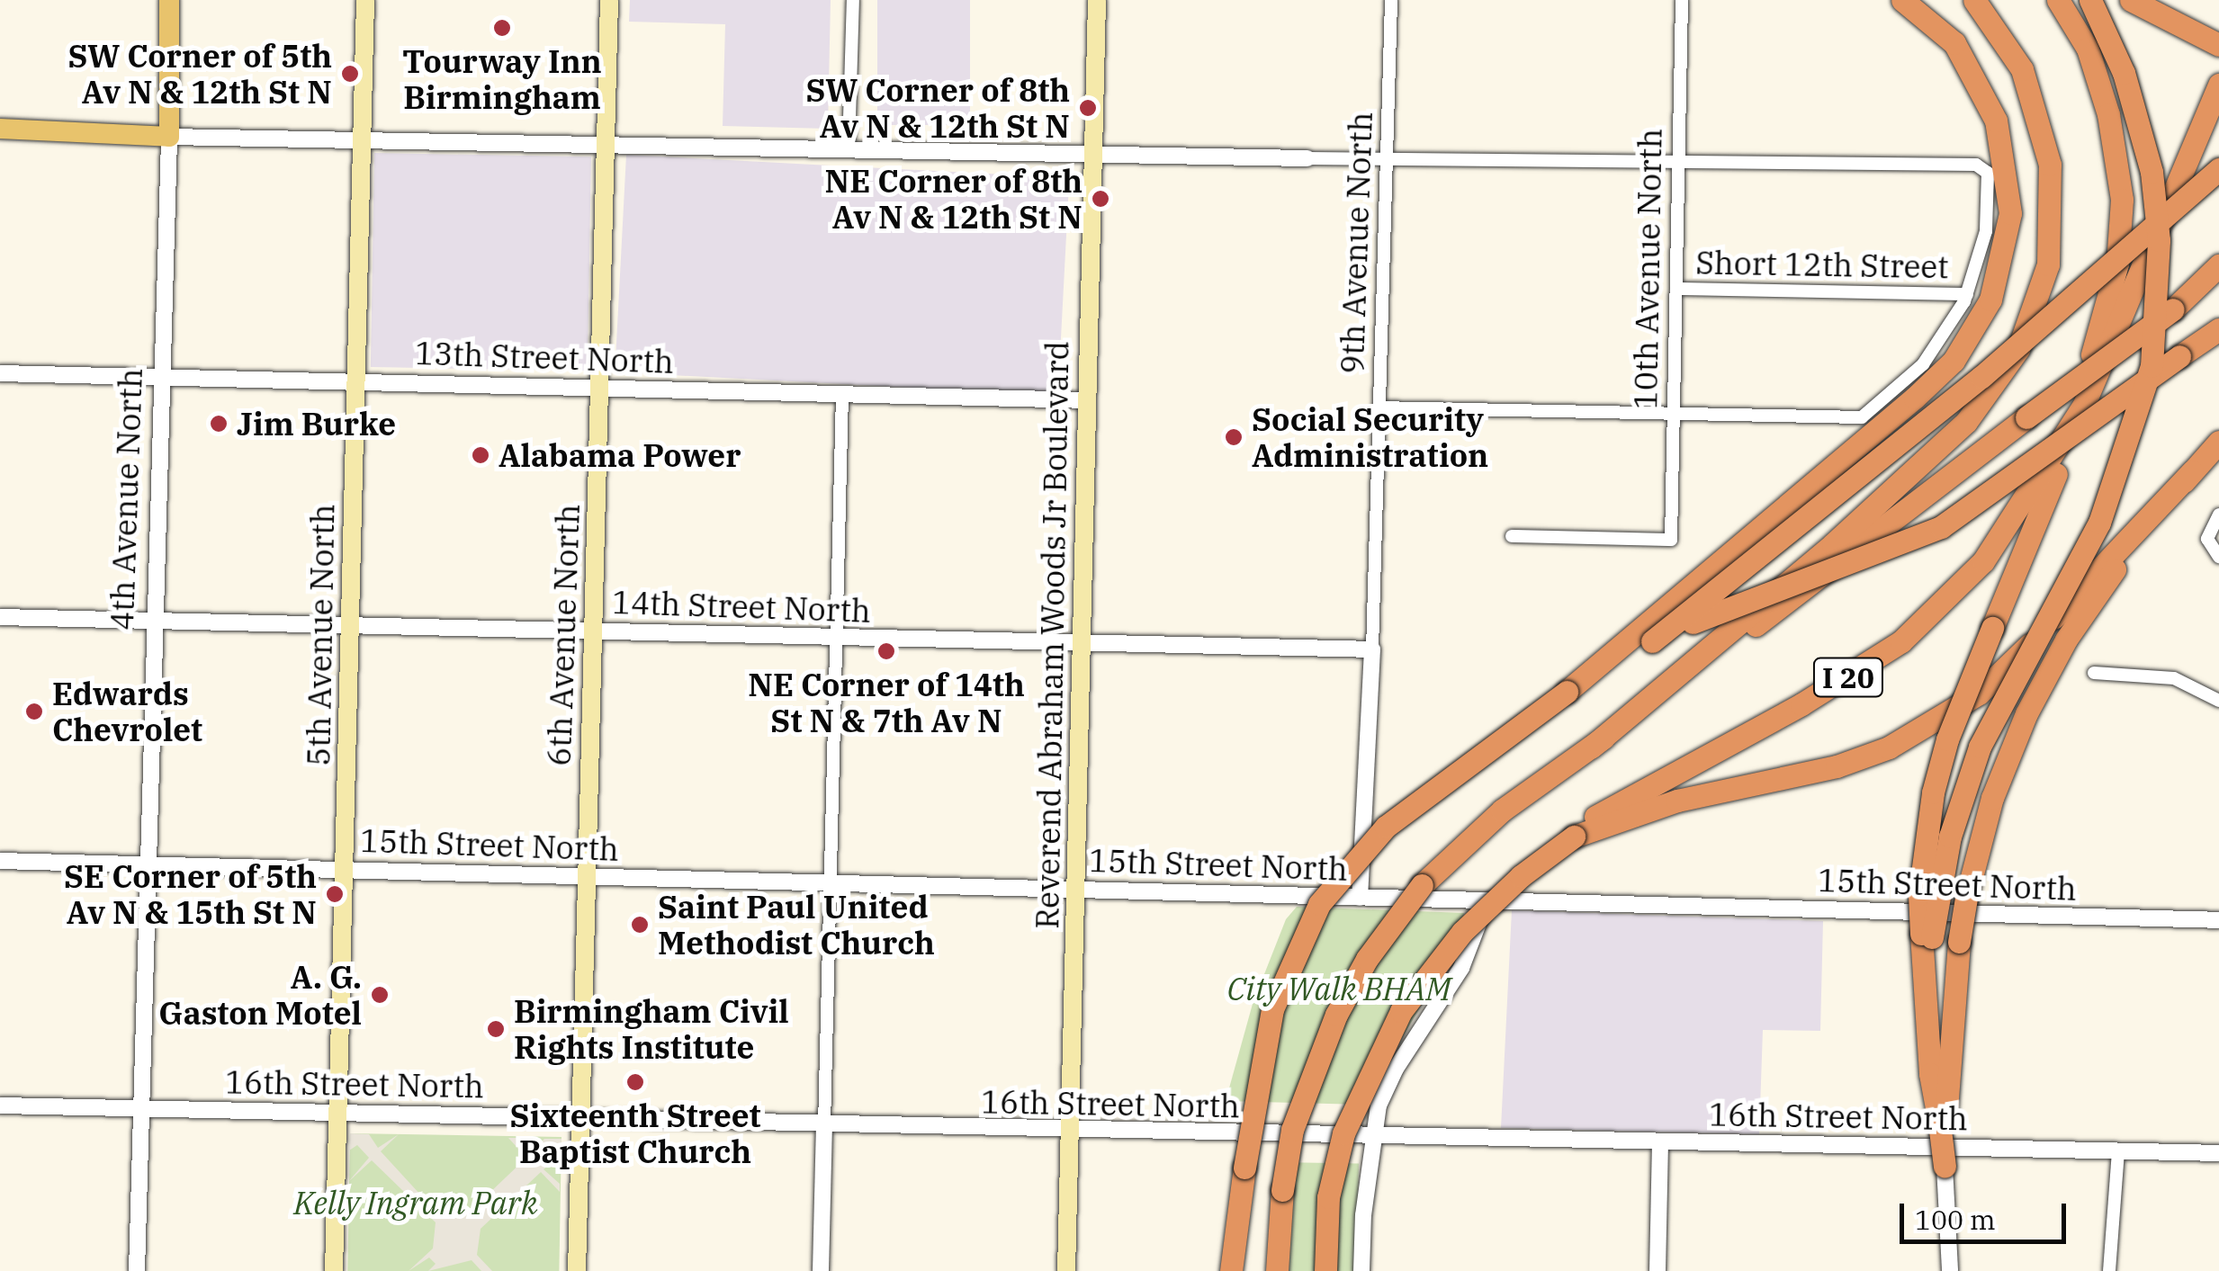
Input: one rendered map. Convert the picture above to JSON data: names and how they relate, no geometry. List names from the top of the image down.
{
  "streets": {
    "highway": ["I 20"],
    "main road": [
      "4th Avenue North",
      "5th Avenue North",
      "6th Avenue North",
      "Reverend Abraham Woods Jr Boulevard"
    ],
    "street": [
      "9th Avenue North",
      "Short 12th Street",
      "10th Avenue North",
      "13th Street North",
      "14th Street North",
      "15th Street North",
      "16th Street North"
    ]
  },
  "crossings": [
    ["9th Avenue North", "14th Street North"],
    ["Short 12th Street", "10th Avenue North"],
    ["13th Street North", "4th Avenue North"],
    ["13th Street North", "5th Avenue North"],
    ["13th Street North", "6th Avenue North"],
    ["13th Street North", "Reverend Abraham Woods Jr Boulevard"],
    ["4th Avenue North", "14th Street North"],
    ["4th Avenue North", "15th Street North"],
    ["4th Avenue North", "16th Street North"],
    ["14th Street North", "5th Avenue North"],
    ["14th Street North", "6th Avenue North"],
    ["14th Street North", "Reverend Abraham Woods Jr Boulevard"],
    ["5th Avenue North", "15th Street North"],
    ["5th Avenue North", "16th Street North"],
    ["6th Avenue North", "15th Street North"],
    ["6th Avenue North", "16th Street North"],
    ["Reverend Abraham Woods Jr Boulevard", "15th Street North"],
    ["Reverend Abraham Woods Jr Boulevard", "16th Street North"]
  ],
  "parks": ["City Walk BHAM", "Kelly Ingram Park"],
  "places": [
    "Tourway Inn Birmingham",
    "SW Corner of 5th Av N & 12th St N",
    "SW Corner of 8th Av N & 12th St N",
    "NE Corner of 8th Av N & 12th St N",
    "Jim Burke",
    "Social Security Administration",
    "Alabama Power",
    "NE Corner of 14th St N & 7th Av N",
    "Edwards Chevrolet",
    "SE Corner of 5th Av N & 15th St N",
    "Saint Paul United Methodist Church",
    "A. G. Gaston Motel",
    "Birmingham Civil Rights Institute",
    "Sixteenth Street Baptist Church"
  ],
  "scale_bar": "100 m"
}
